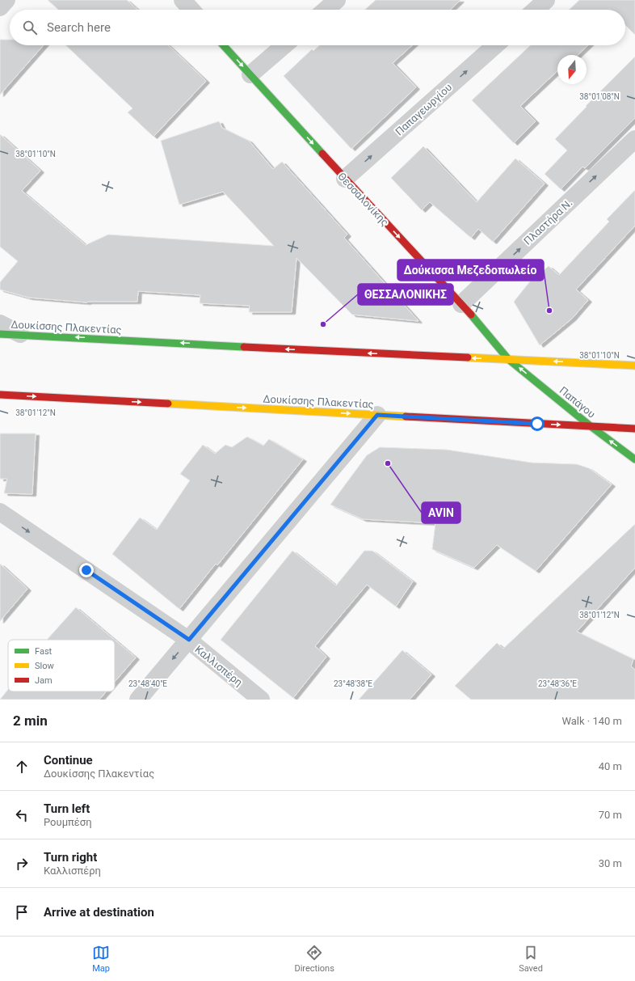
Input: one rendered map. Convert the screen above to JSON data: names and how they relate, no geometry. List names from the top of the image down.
{
  "streets": {
    "main road": ["Θεσσαλονίκης", "Δουκίσσης Πλακεντίας", "Παπάγου"],
    "street": ["Παπαγεωργίου", "Πλαστήρα Ν.", "Καλλισπέρη"]
  },
  "crossings": [
    ["Παπαγεωργίου", "Θεσσαλονίκης"],
    ["Θεσσαλονίκης", "Πλαστήρα Ν."],
    ["Θεσσαλονίκης", "Δουκίσσης Πλακεντίας"],
    ["Θεσσαλονίκης", "Παπάγου"],
    ["Δουκίσσης Πλακεντίας", "Παπάγου"]
  ],
  "one_way": [
    "Παπαγεωργίου",
    "Θεσσαλονίκης",
    "Πλαστήρα Ν.",
    "Παπάγου",
    "Καλλισπέρη"
  ],
  "places": ["Δούκισσα Μεζεδοπωλείο", "ΘΕΣΣΑΛΟΝΙΚΗΣ", "AVIN"],
  "legend": ["Fast", "Slow", "Jam"],
  "north": "bottom",
  "page": {
    "search": "Search here",
    "heading": ["2 min", "Walk · 140 m"],
    "list": [
      ["Continue", "Δουκίσσης Πλακεντίας", "40 m"],
      ["Turn left", "Ρουμπέση", "70 m"],
      ["Turn right", "Καλλισπέρη", "30 m"],
      "Arrive at destination"
    ],
    "nav": ["Map", "Directions", "Saved"]
  },
  "coordinates": [
    "38°01'08\"N",
    "38°01'10\"N",
    "38°01'12\"N",
    "23°48'40\"E",
    "23°48'38\"E",
    "23°48'36\"E"
  ]
}
